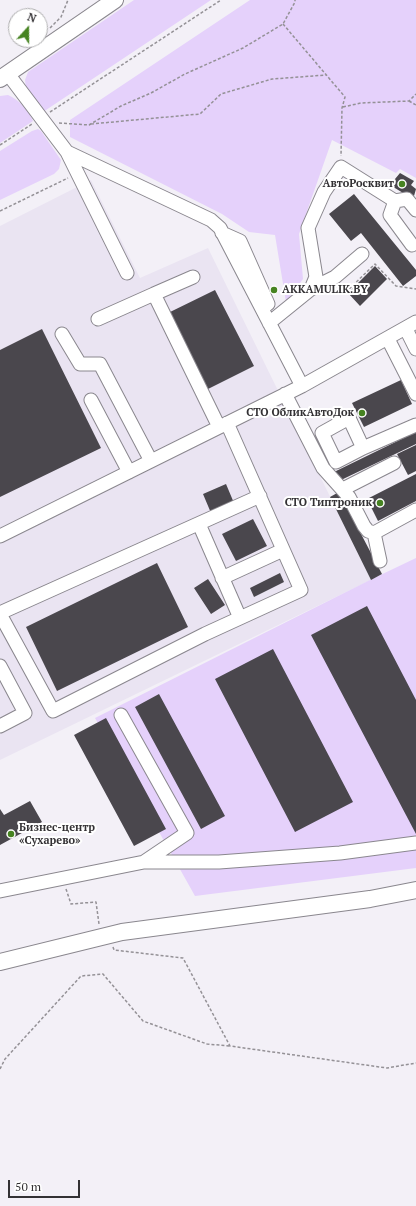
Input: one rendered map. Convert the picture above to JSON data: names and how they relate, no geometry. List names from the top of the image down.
{
  "places": [
    "АвтоРосквит",
    "AKKAMULIK.BY",
    "СТО ОбликАвтоДок",
    "СТО Типтроник",
    "Бизнес-центр «Сухарево»"
  ],
  "scale_bar": "50 m",
  "north": "top"
}
